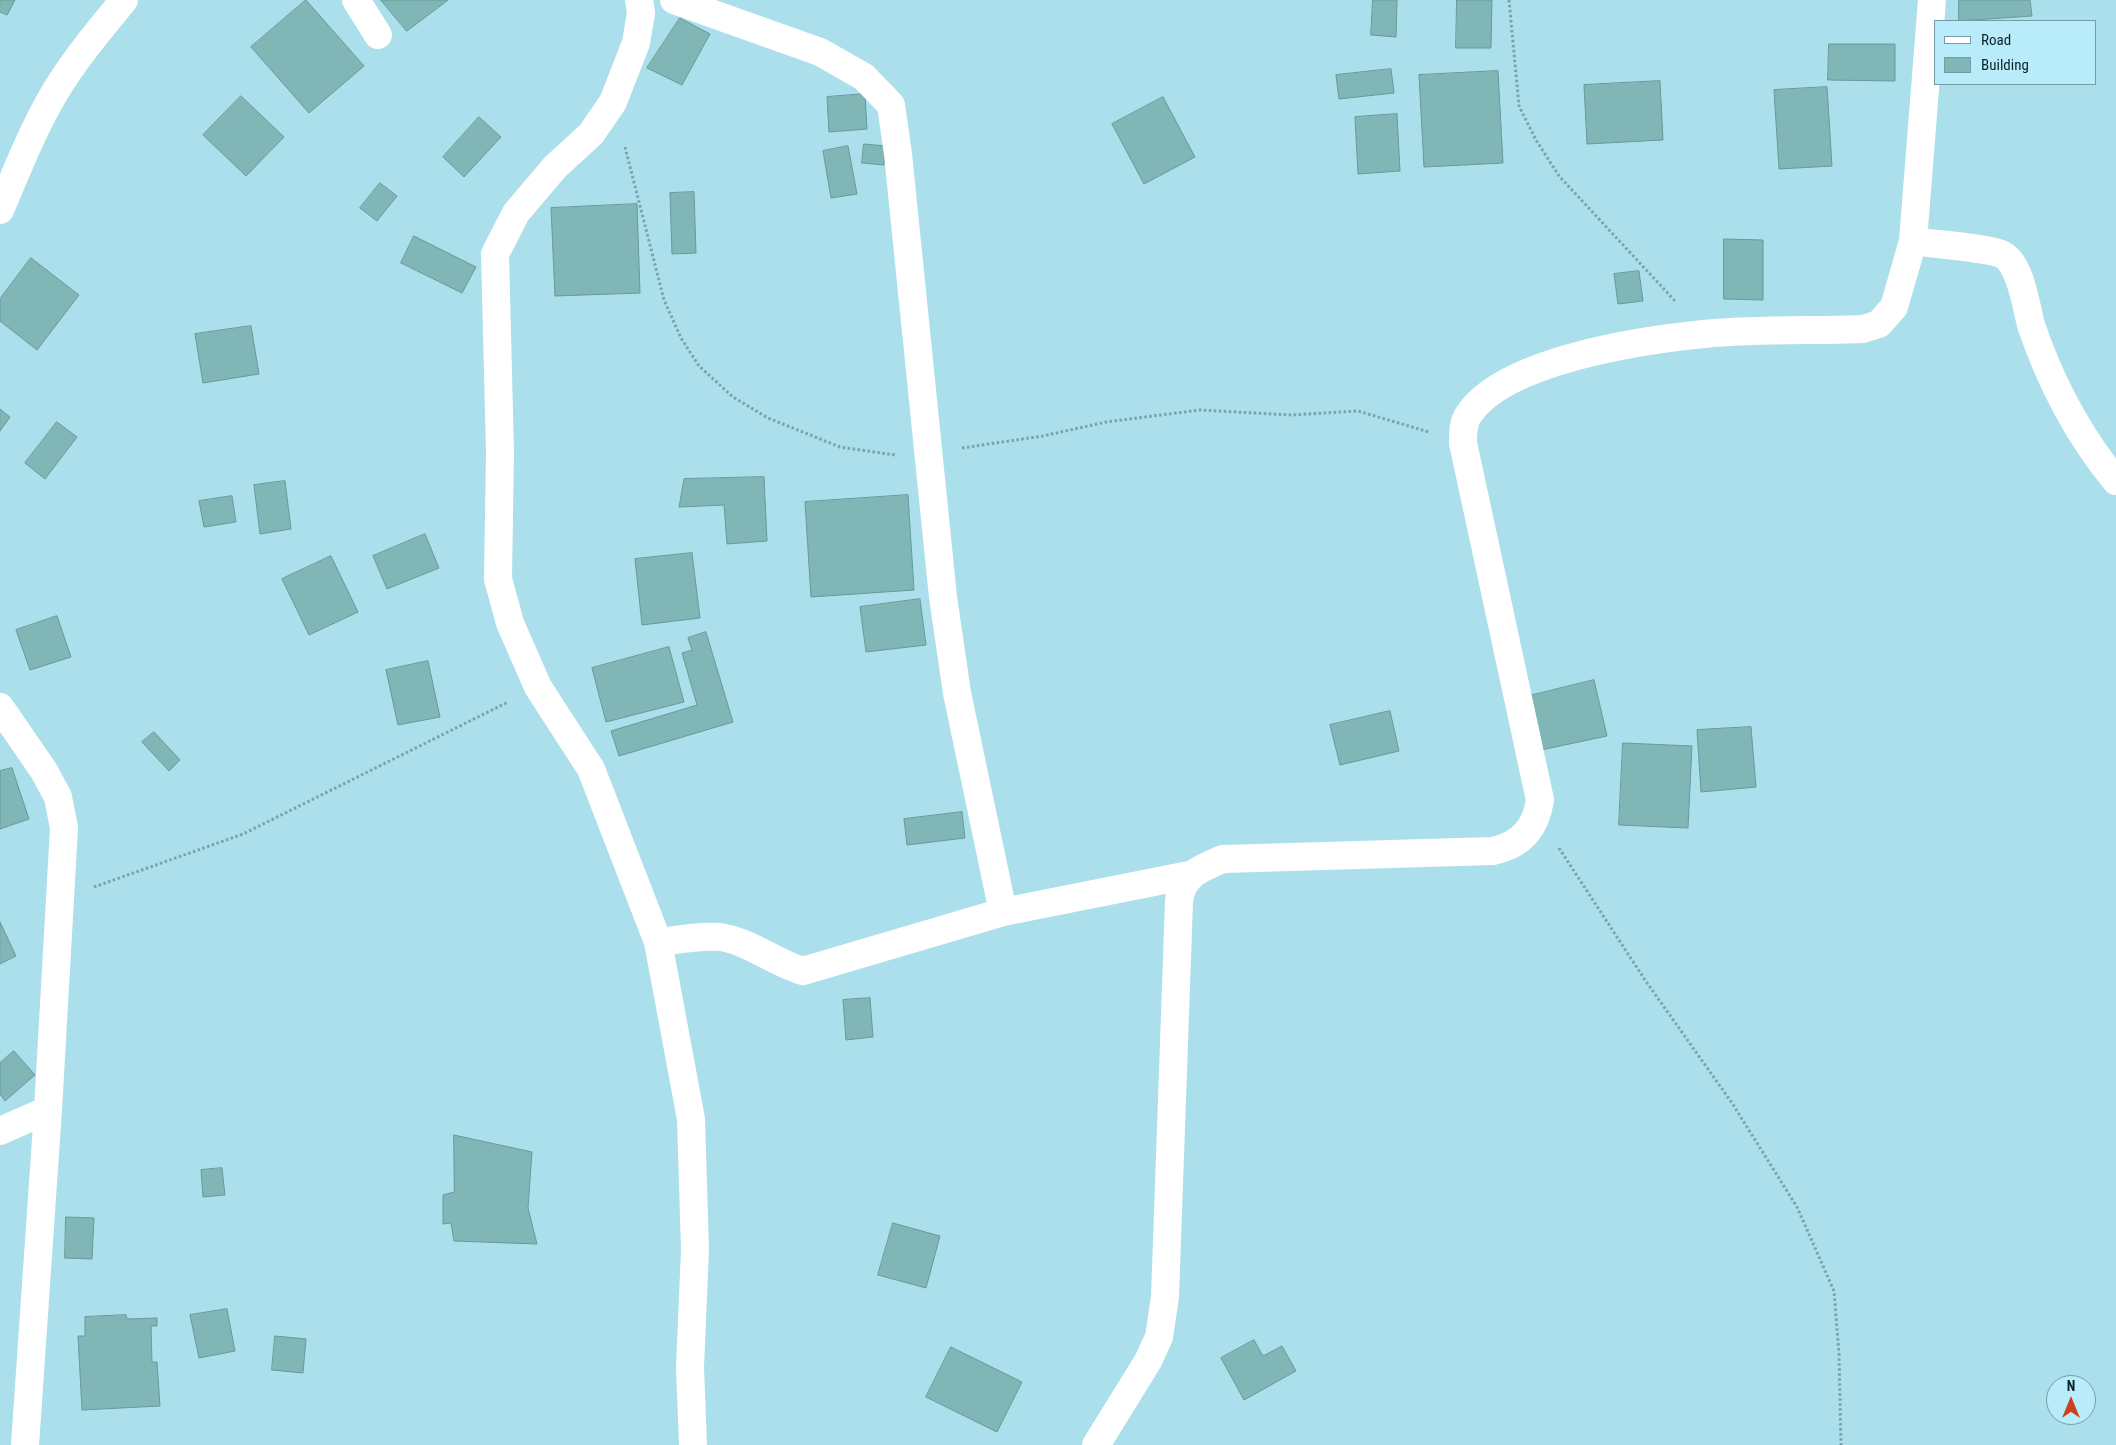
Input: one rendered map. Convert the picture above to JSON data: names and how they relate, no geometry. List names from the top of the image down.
{
  "legend": ["Road", "Building"],
  "north": "top"
}
